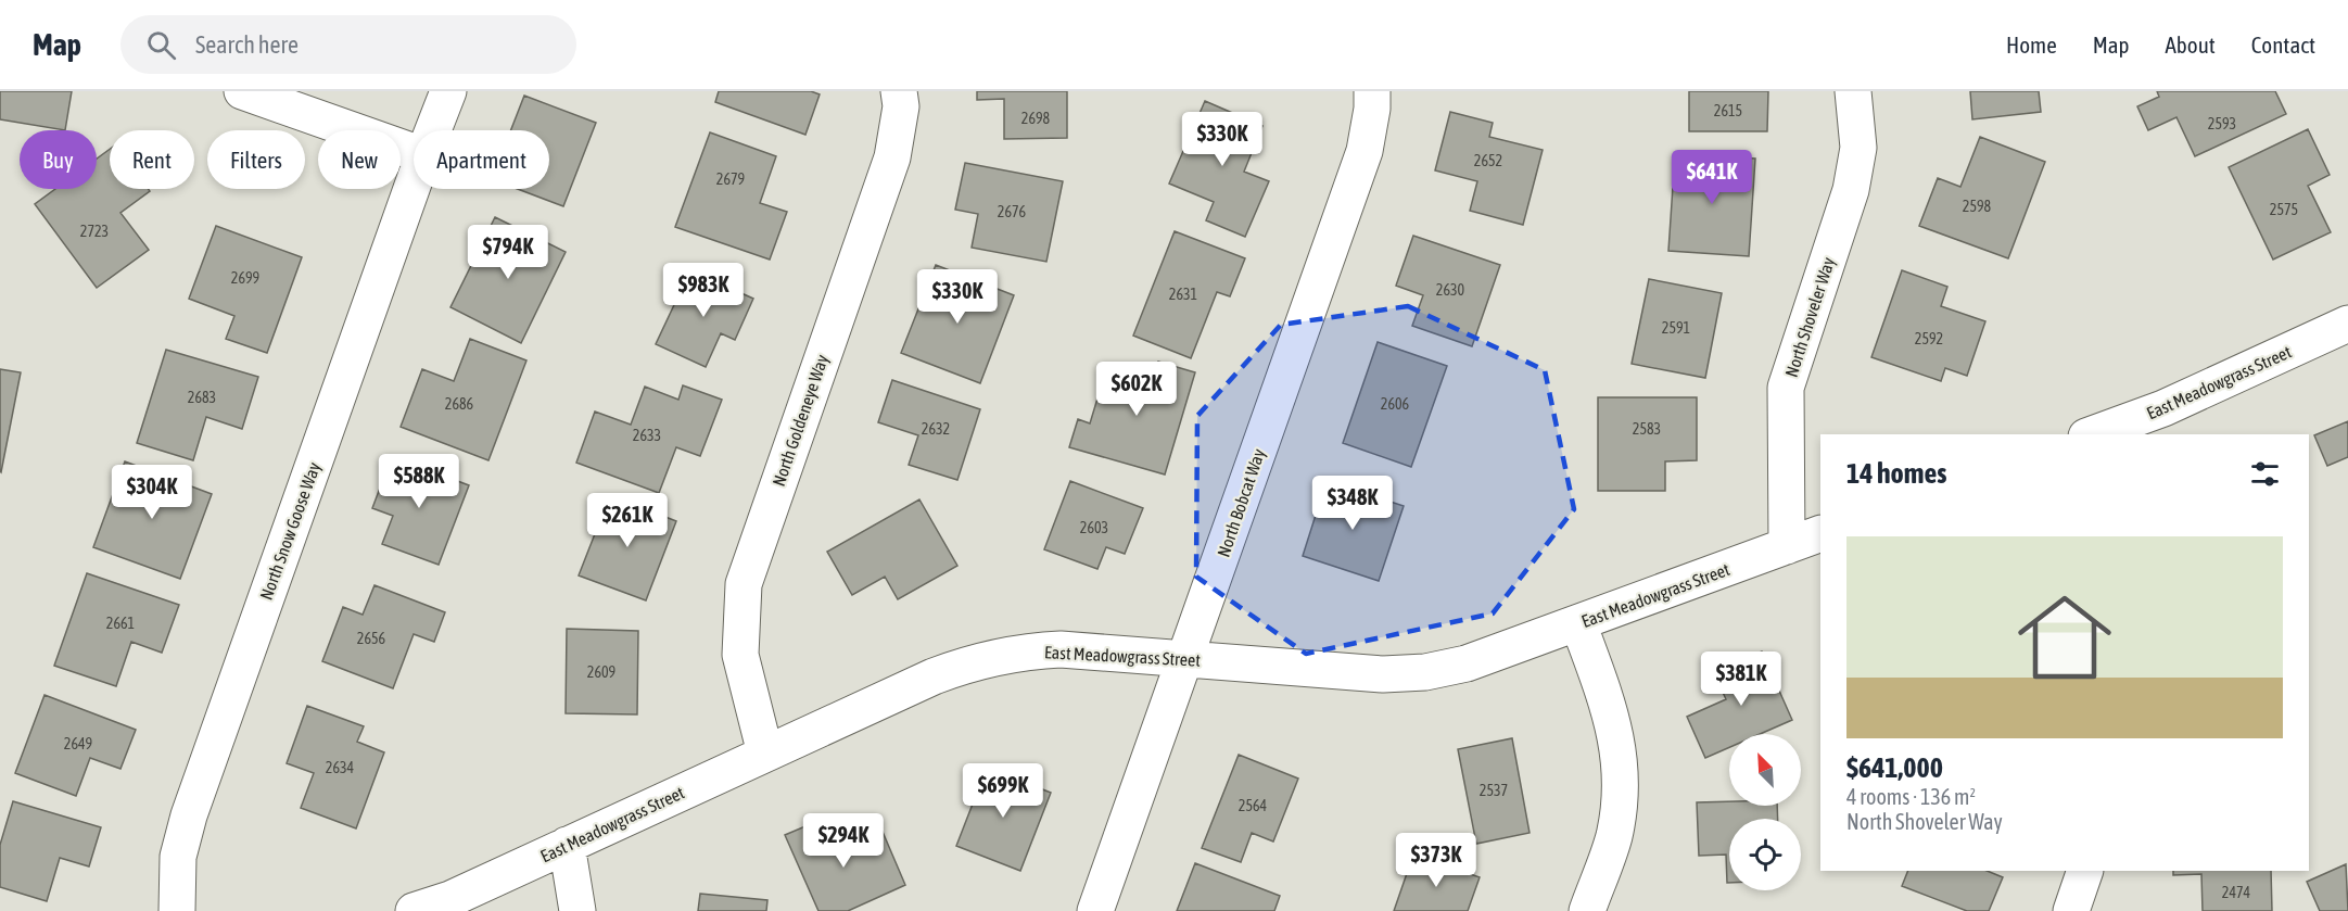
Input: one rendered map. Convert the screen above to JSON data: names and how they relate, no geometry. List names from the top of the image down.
{
  "streets": {
    "street": [
      "North Shoveler Way",
      "East Meadowgrass Street",
      "North Goldeneye Way",
      "North Bobcat Way",
      "North Snow Goose Way"
    ]
  },
  "crossings": [
    ["North Shoveler Way", "East Meadowgrass Street"],
    ["East Meadowgrass Street", "North Goldeneye Way"],
    ["East Meadowgrass Street", "North Bobcat Way"]
  ],
  "house_numbers": [
    "2615",
    "2698",
    "2593",
    "2652",
    "2679",
    "2598",
    "2575",
    "2676",
    "2723",
    "2699",
    "2630",
    "2631",
    "2591",
    "2592",
    "2683",
    "2686",
    "2606",
    "2632",
    "2583",
    "2633",
    "2603",
    "2661",
    "2656",
    "2609",
    "2649",
    "2634",
    "2537",
    "2564",
    "2474"
  ],
  "north": "top left",
  "page": {
    "header": "Map",
    "search": "Search here",
    "nav": [
      "Home",
      "Map",
      "About",
      "Contact"
    ],
    "price": [
      "$330K",
      "$641K",
      "$794K",
      "$983K",
      "$330K",
      "$602K",
      "$588K",
      "$304K",
      "$348K",
      "$261K",
      "$381K",
      "$699K",
      "$294K",
      "$373K"
    ],
    "chip": [
      "Buy",
      "Rent",
      "Filters",
      "New",
      "Apartment"
    ],
    "heading": "14 homes",
    "list": [
      {
        "name": "$641,000",
        "note": "4 rooms · 136 m² · North Shoveler Way"
      }
    ]
  }
}
